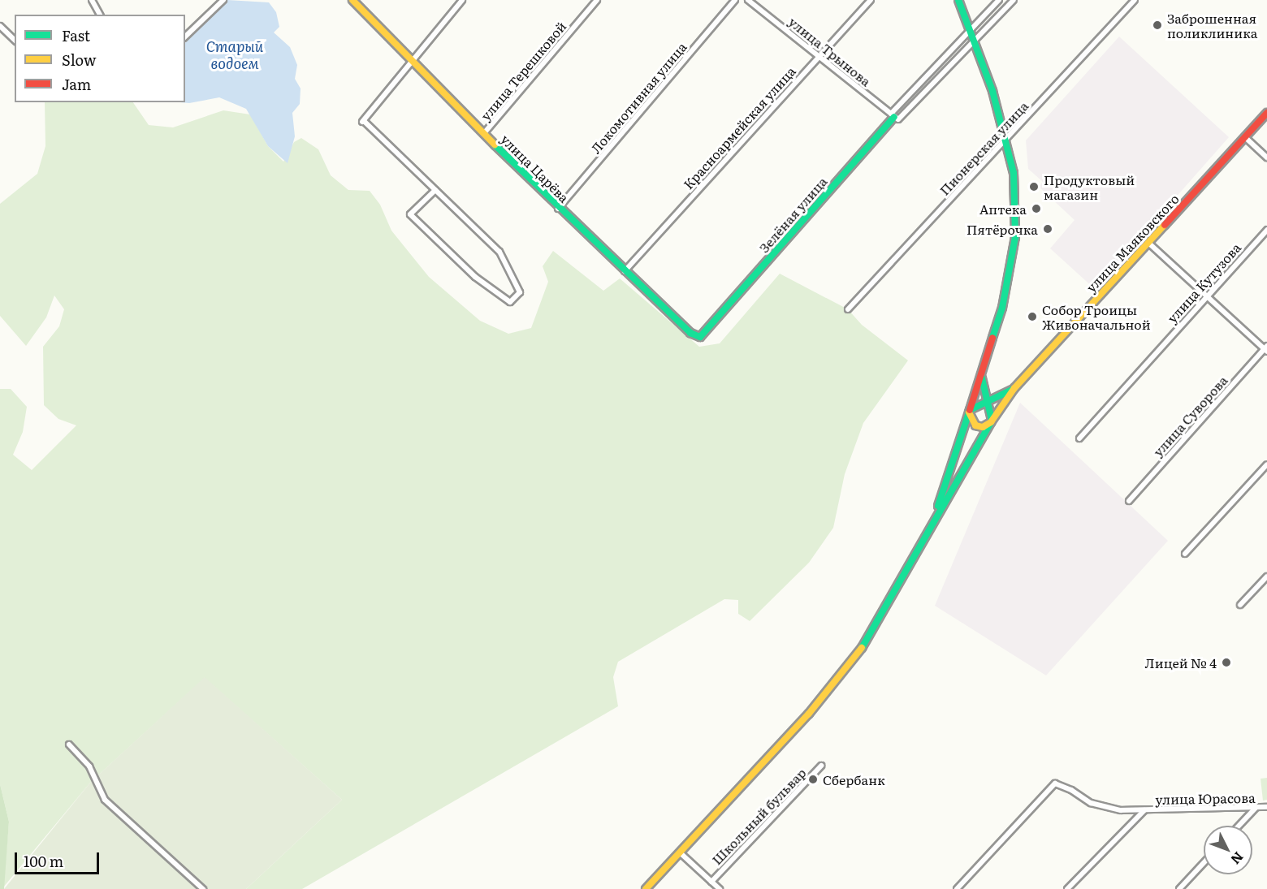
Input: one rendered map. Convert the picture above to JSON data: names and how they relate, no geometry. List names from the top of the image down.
{
  "streets": {
    "street": [
      "улица Трынова",
      "улица Терешковой",
      "Локомотивная улица",
      "Красноармейская улица",
      "Пионерская улица",
      "улица Царёва",
      "Зелёная улица",
      "улица Маяковского",
      "улица Кутузова",
      "улица Суворова",
      "улица Юрасова",
      "Школьный бульвар"
    ]
  },
  "crossings": [
    ["улица Трынова", "Красноармейская улица"],
    ["улица Трынова", "Зелёная улица"],
    ["улица Терешковой", "улица Царёва"],
    ["Локомотивная улица", "улица Царёва"],
    ["Красноармейская улица", "улица Царёва"],
    ["улица Царёва", "Зелёная улица"]
  ],
  "water": ["Старый водоем"],
  "places": [
    "Заброшенная поликлиника",
    "Продуктовый магазин",
    "Аптека",
    "Пятёрочка",
    "Собор Троицы Живоначальной",
    "Лицей № 4",
    "Сбербанк"
  ],
  "legend": ["Fast", "Slow", "Jam"],
  "scale_bar": "100 m",
  "north": "bottom right"
}
